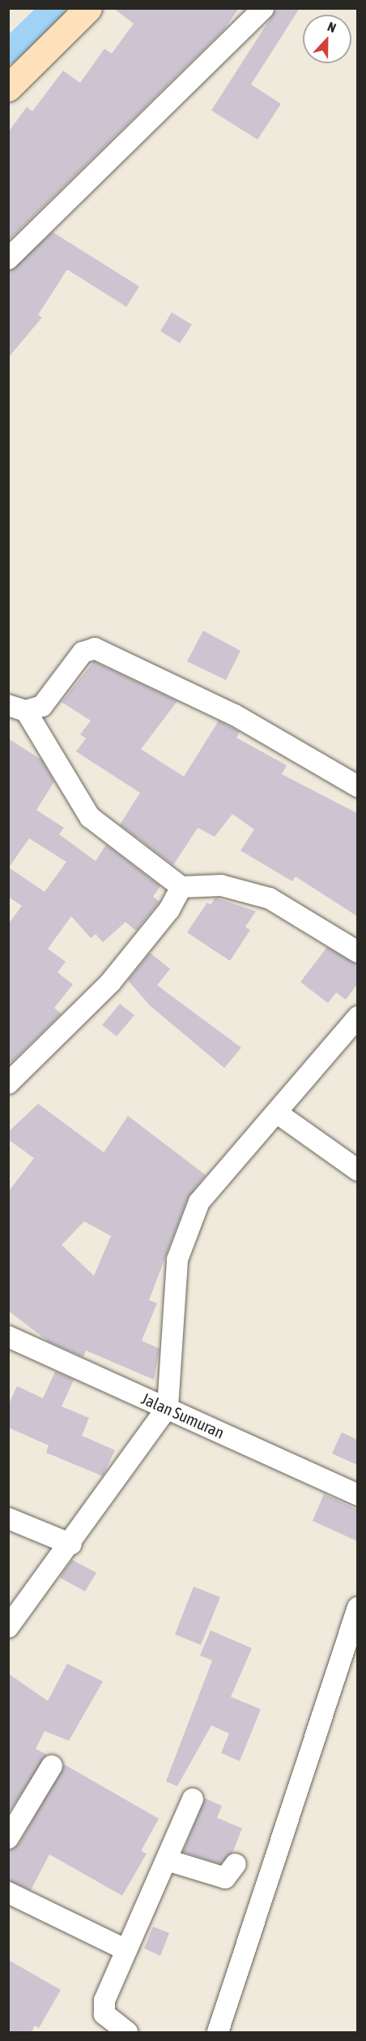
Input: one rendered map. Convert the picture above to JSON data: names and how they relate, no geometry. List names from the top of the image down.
{
  "streets": {
    "street": ["Jalan Sumuran"]
  },
  "north": "top"
}
